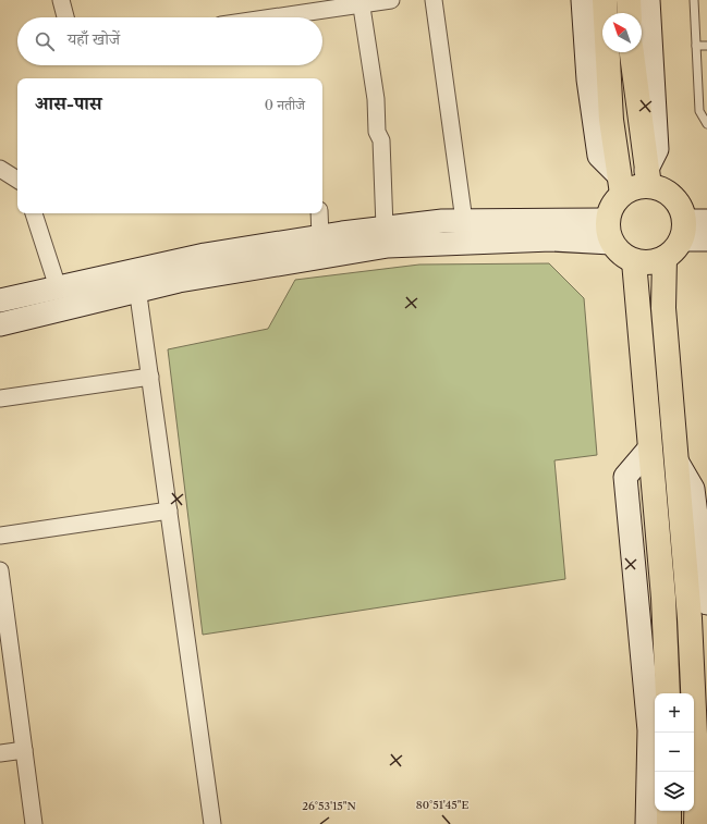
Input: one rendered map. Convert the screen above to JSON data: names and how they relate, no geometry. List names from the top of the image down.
{
  "north": "top left",
  "page": {
    "search": "यहाँ खोजें",
    "heading": ["आस-पास", "0 नतीजे"],
    "map_buttons": ["+", "−"]
  },
  "coordinates": ["80°51'45\"E", "26°53'15\"N"]
}
